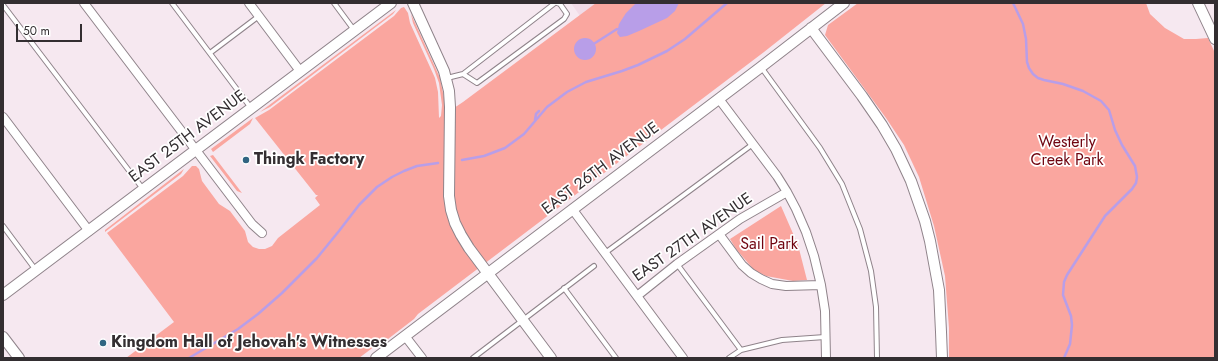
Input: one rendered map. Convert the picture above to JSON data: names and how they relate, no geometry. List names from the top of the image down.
{
  "streets": {
    "street": ["EAST 25TH AVENUE", "EAST 26TH AVENUE", "EAST 27TH AVENUE"]
  },
  "parks": ["Westerly Creek Park", "Sail Park"],
  "places": ["Thingk Factory", "Kingdom Hall of Jehovah's Witnesses"],
  "scale_bar": "50 m"
}
